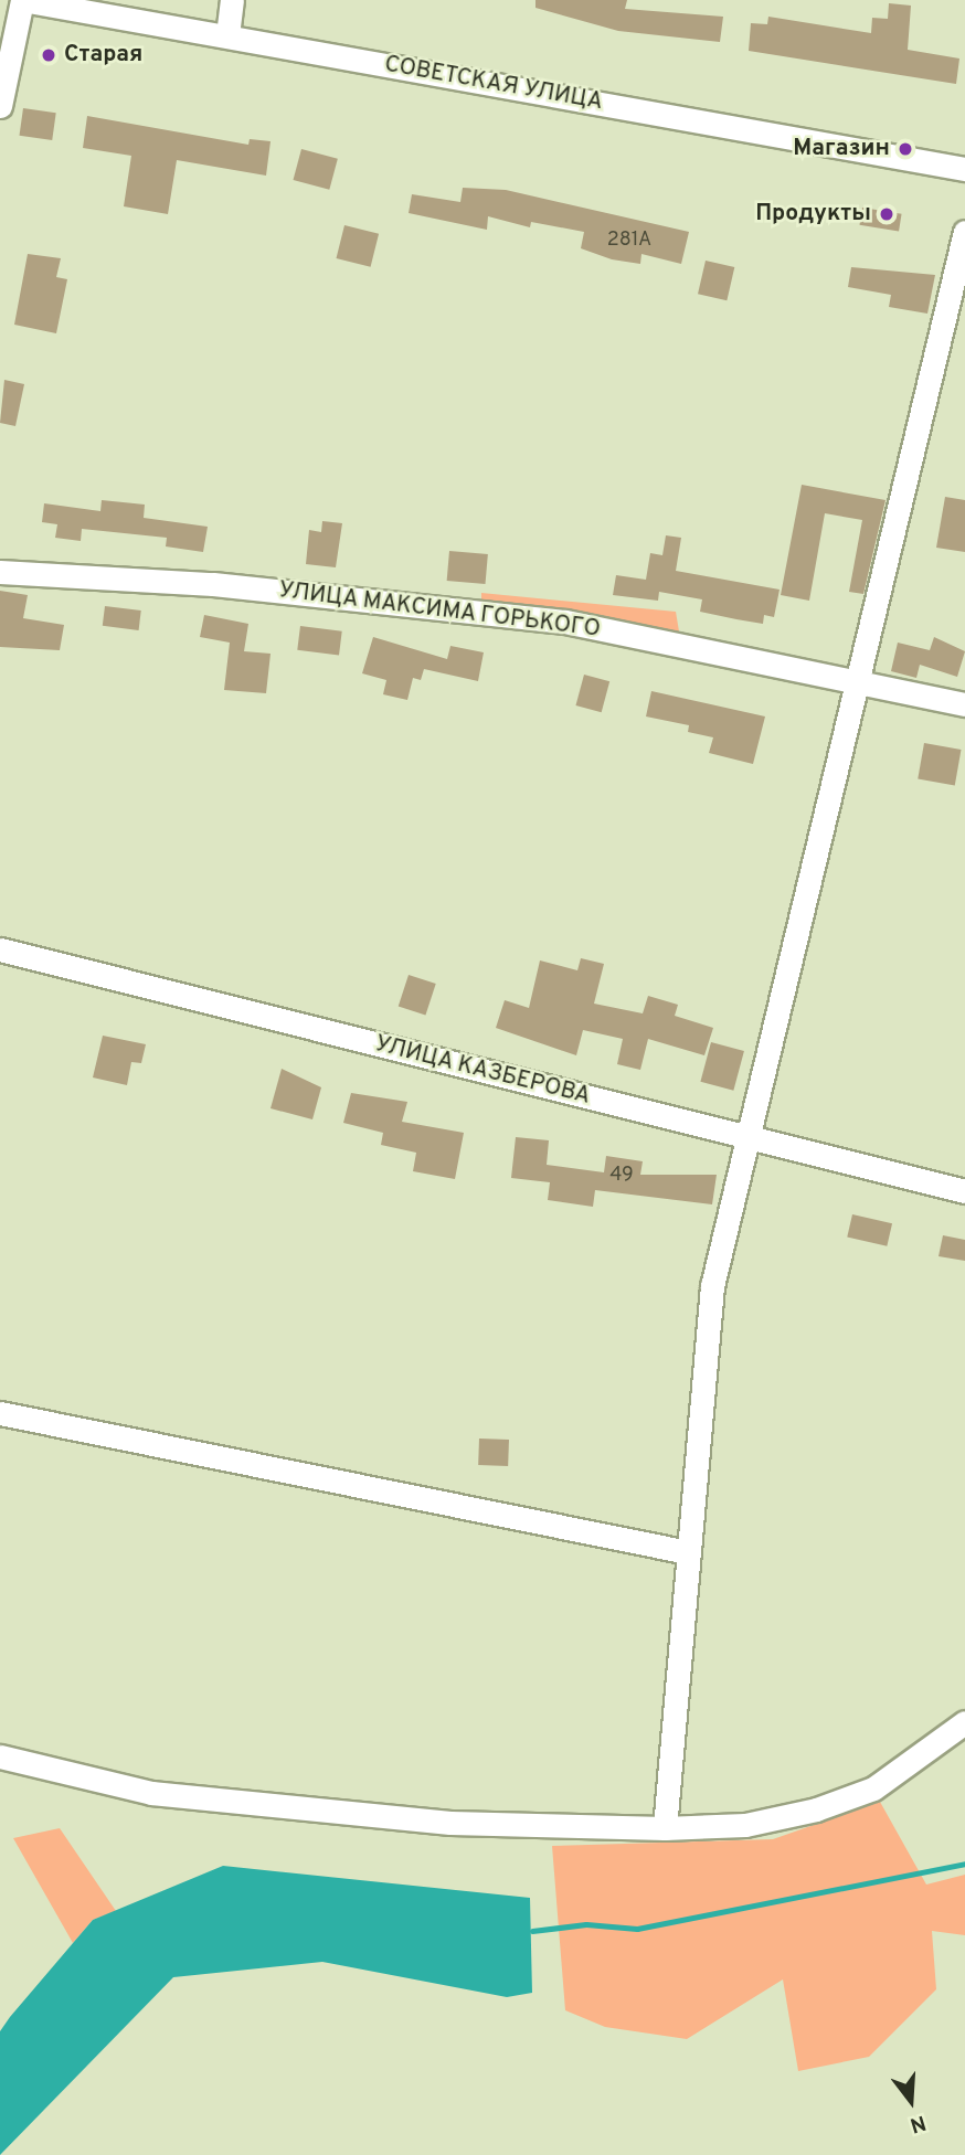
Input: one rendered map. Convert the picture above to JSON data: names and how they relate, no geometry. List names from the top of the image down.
{
  "streets": {
    "street": ["СОВЕТСКАЯ УЛИЦА", "УЛИЦА МАКСИМА ГОРЬКОГО", "УЛИЦА КАЗБЕРОВА"]
  },
  "places": ["Старая", "Магазин", "Продукты"],
  "house_numbers": ["281А", "49"],
  "north": "bottom"
}
